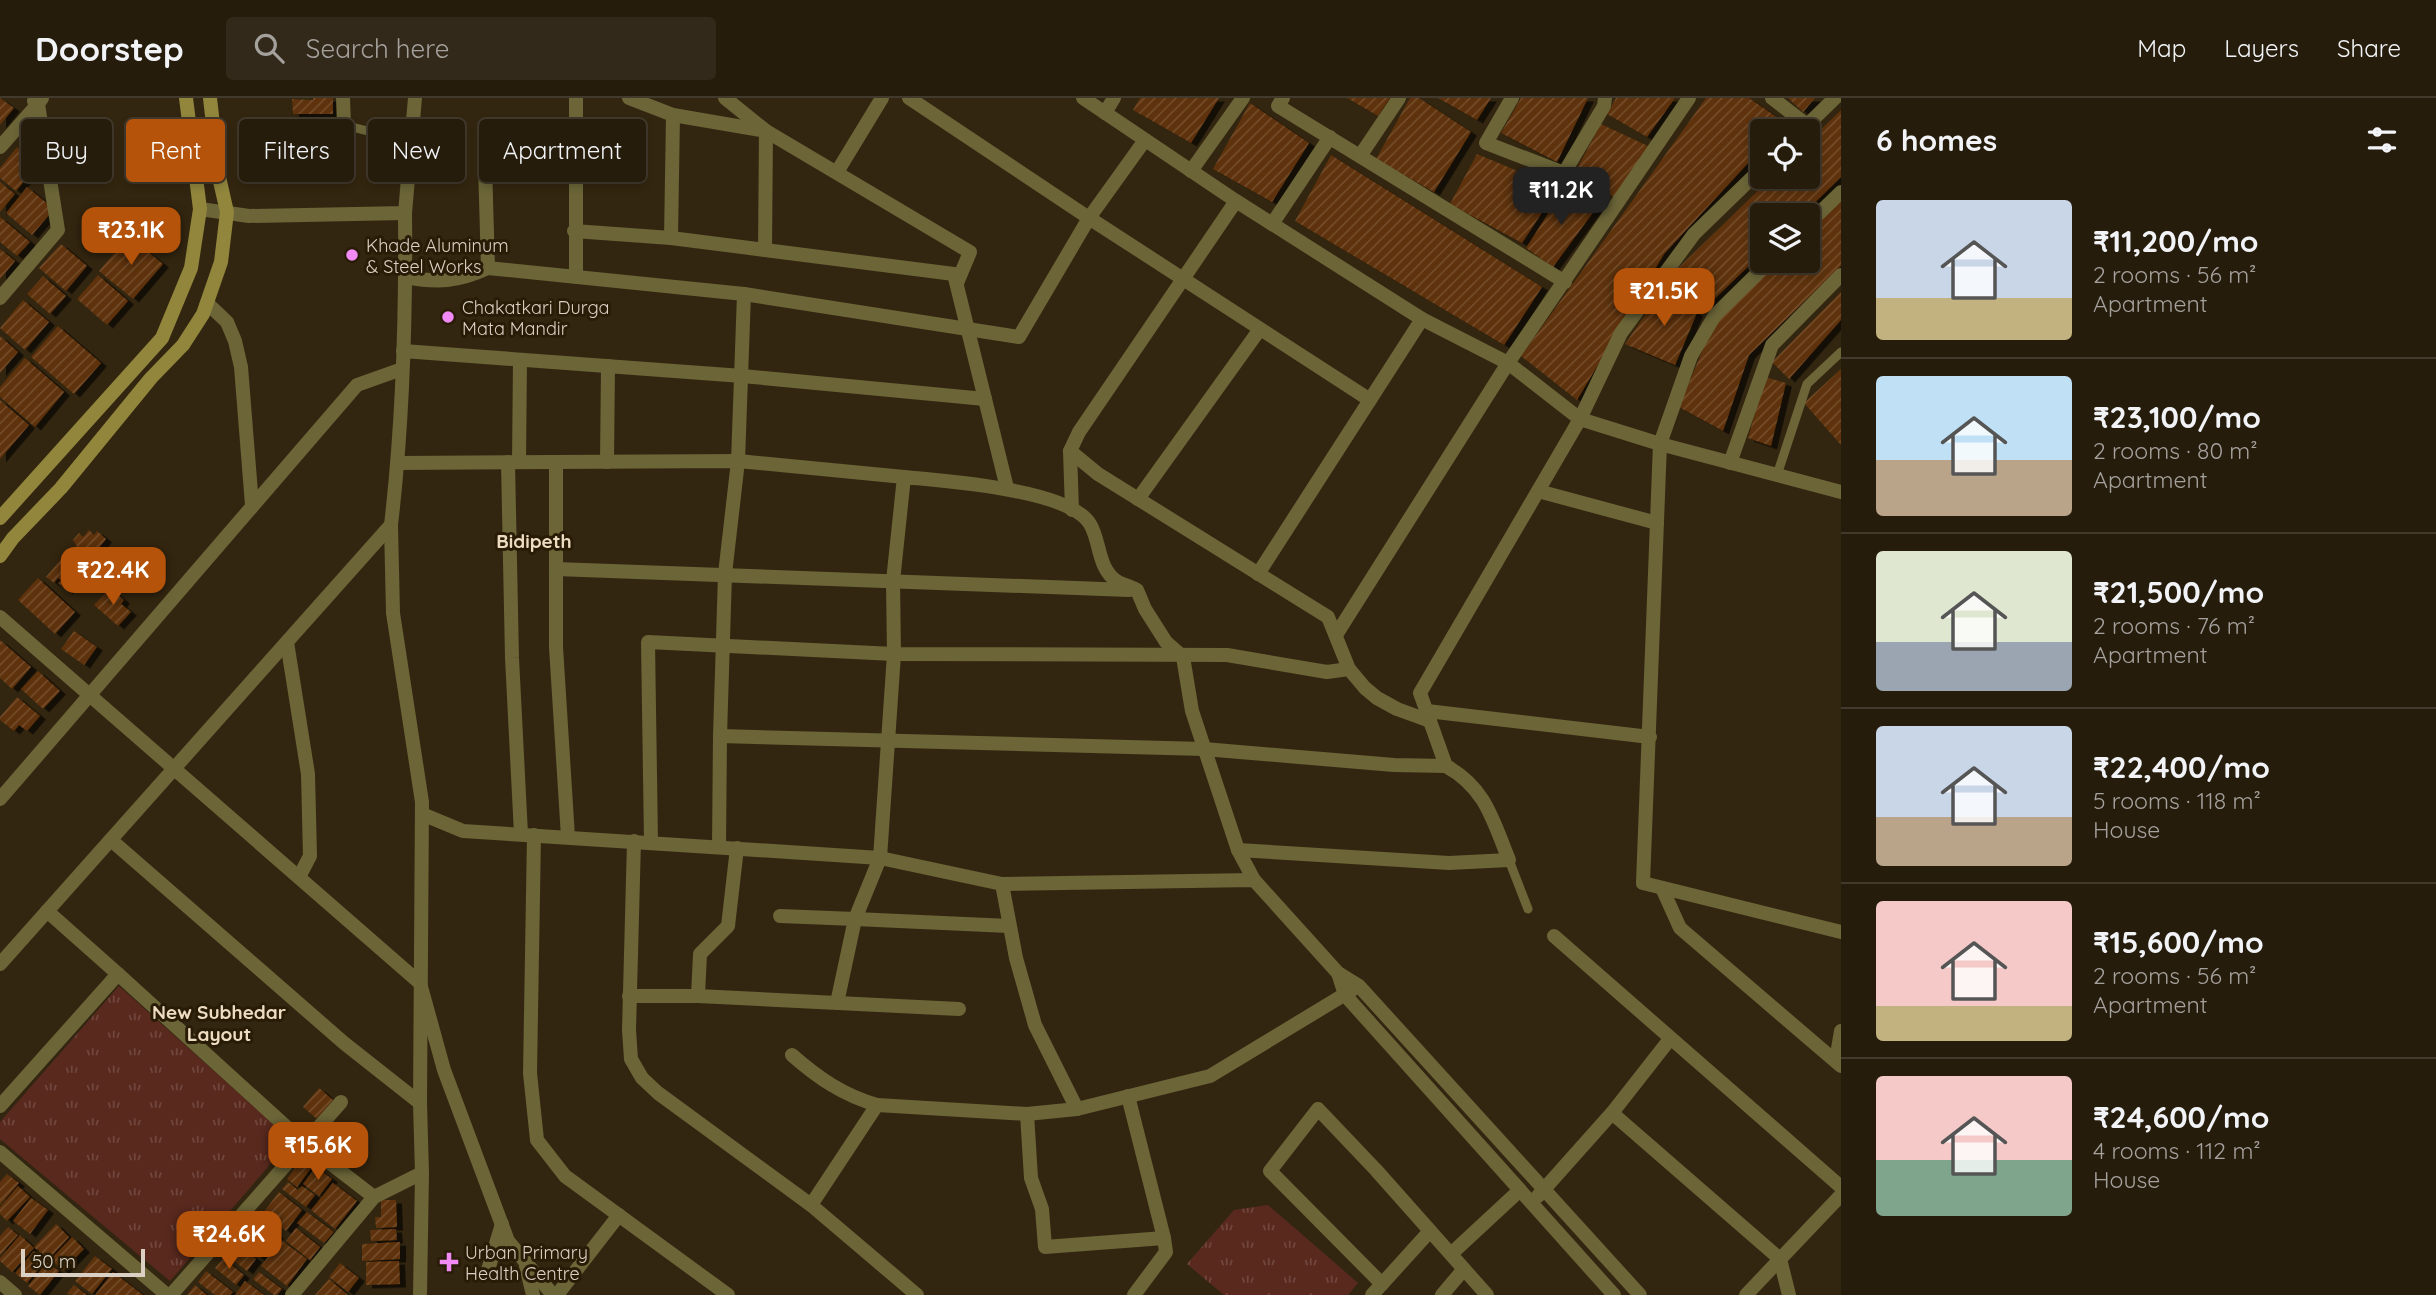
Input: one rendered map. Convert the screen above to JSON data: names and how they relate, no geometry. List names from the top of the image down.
{
  "districts": ["Bidipeth", "New Subhedar Layout"],
  "places": {
    "other": ["Khade Aluminum & Steel Works", "Chakatkari Durga Mata Mandir"],
    "health": ["Urban Primary Health Centre"]
  },
  "scale_bar": "50 m",
  "page": {
    "header": "Doorstep",
    "search": "Search here",
    "nav": ["Map", "Layers", "Share"],
    "heading": "6 homes",
    "chip": [
      "Buy",
      "Rent",
      "Filters",
      "New",
      "Apartment"
    ],
    "price": [
      "₹11.2K",
      "₹23.1K",
      "₹21.5K",
      "₹22.4K",
      "₹15.6K",
      "₹24.6K"
    ],
    "list": [
      {
        "name": "₹11,200/mo",
        "note": "2 rooms · 56 m² · Apartment"
      },
      {
        "name": "₹23,100/mo",
        "note": "2 rooms · 80 m² · Apartment"
      },
      {
        "name": "₹21,500/mo",
        "note": "2 rooms · 76 m² · Apartment"
      },
      {
        "name": "₹22,400/mo",
        "note": "5 rooms · 118 m² · House"
      },
      {
        "name": "₹15,600/mo",
        "note": "2 rooms · 56 m² · Apartment"
      },
      {
        "name": "₹24,600/mo",
        "note": "4 rooms · 112 m² · House"
      }
    ],
    "scale": "50 m"
  }
}
